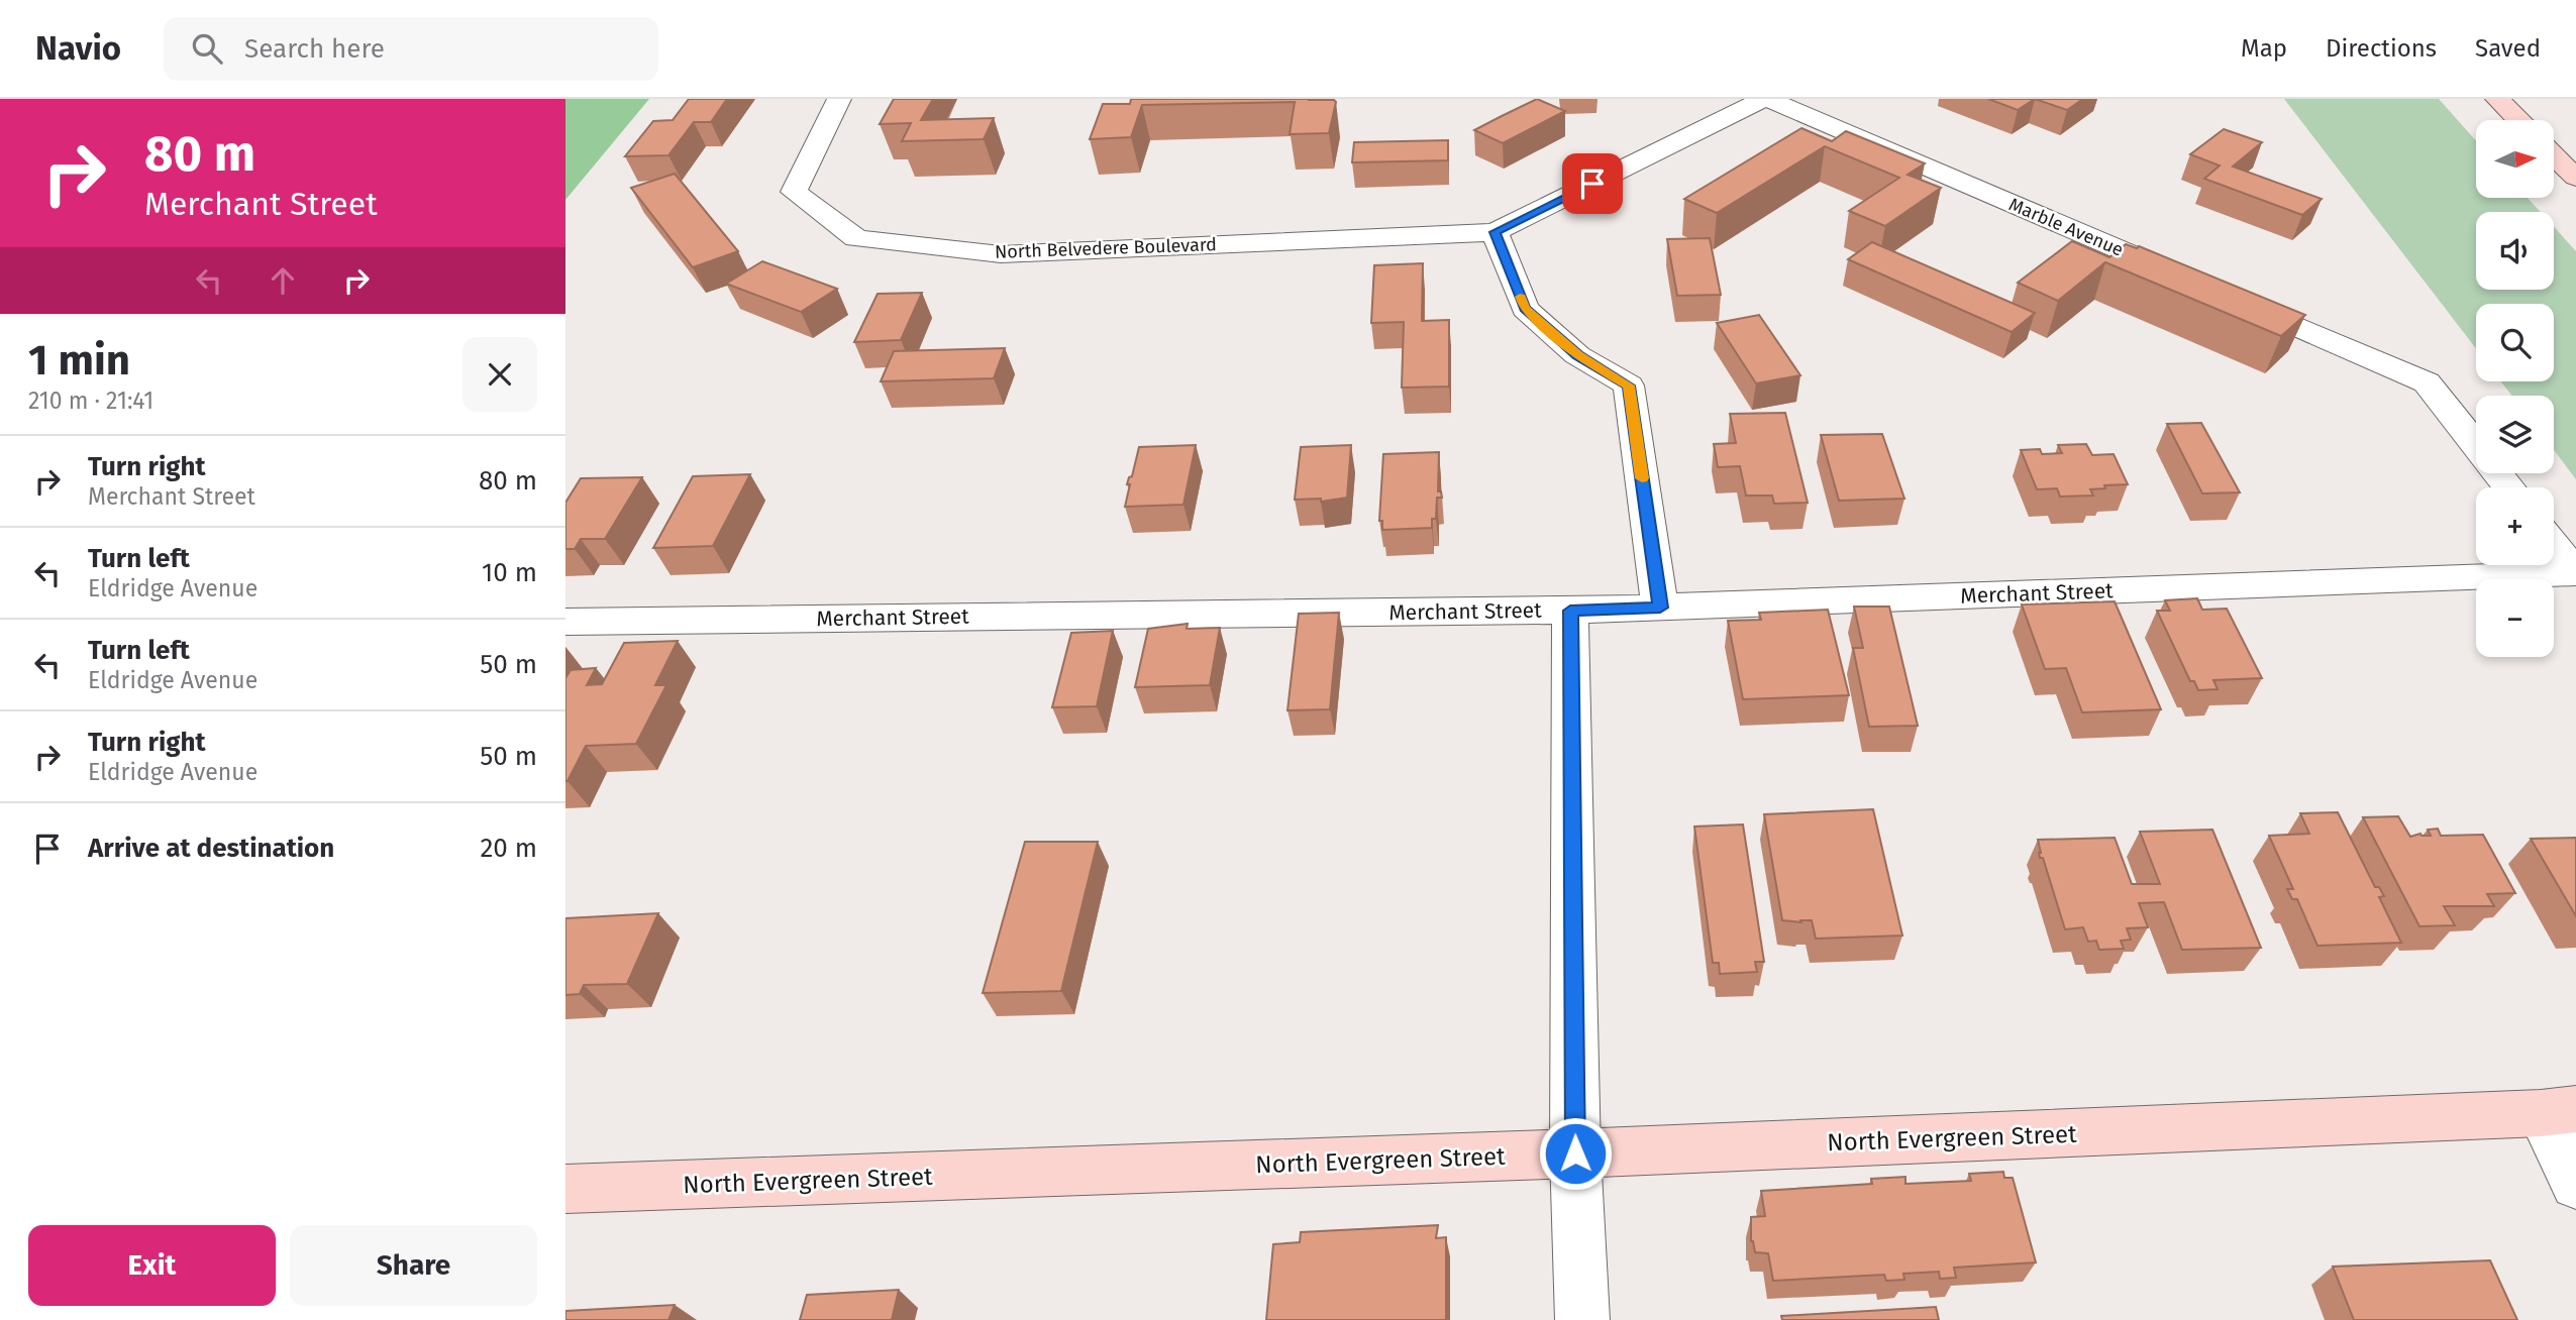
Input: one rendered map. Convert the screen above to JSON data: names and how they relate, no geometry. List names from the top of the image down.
{
  "streets": {
    "street": [
      "Marble Avenue",
      "North Belvedere Boulevard",
      "Merchant Street",
      "North Evergreen Street"
    ]
  },
  "north": "right",
  "page": {
    "header": "Navio",
    "search": "Search here",
    "nav": ["Map", "Directions", "Saved"],
    "turn": ["80 m", "Merchant Street"],
    "map_buttons": ["+", "−"],
    "heading": ["1 min", "210 m · 21:41"],
    "list": [
      {
        "name": "Turn right",
        "note": "Merchant Street",
        "value": "80 m"
      },
      {
        "name": "Turn left",
        "note": "Eldridge Avenue",
        "value": "10 m"
      },
      {
        "name": "Turn left",
        "note": "Eldridge Avenue",
        "value": "50 m"
      },
      {
        "name": "Turn right",
        "note": "Eldridge Avenue",
        "value": "50 m"
      },
      {
        "name": "Arrive at destination",
        "value": "20 m"
      }
    ],
    "buttons": ["Exit", "Share"]
  }
}
